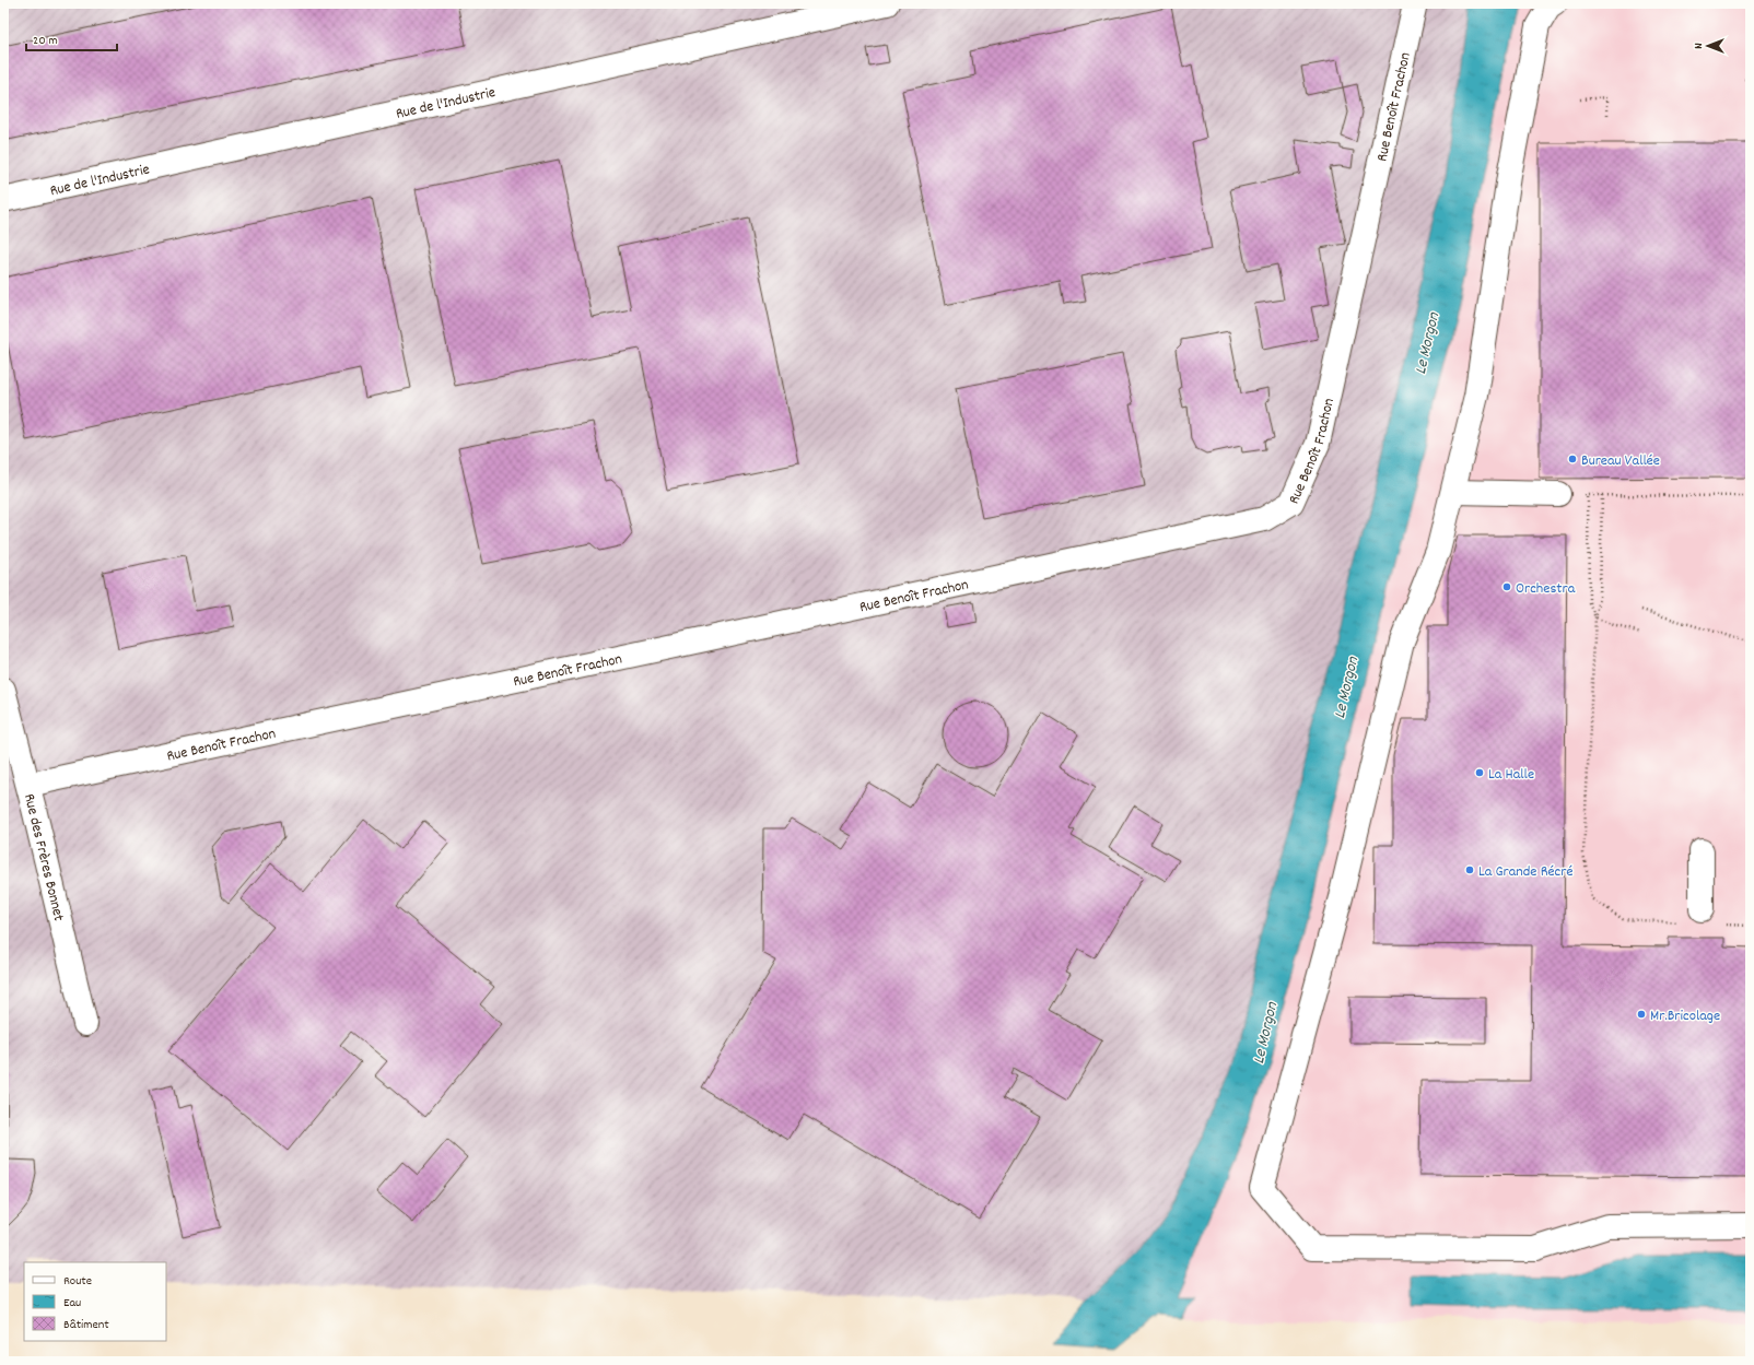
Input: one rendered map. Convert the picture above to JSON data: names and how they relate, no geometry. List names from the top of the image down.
{
  "streets": {
    "street": ["Rue de l'Industrie", "Rue Benoît Frachon", "Rue des Frères Bonnet"]
  },
  "crossings": [
    ["Rue Benoît Frachon", "Rue des Frères Bonnet"]
  ],
  "water": ["Le Morgon"],
  "places": [
    "Bureau Vallée",
    "Orchestra",
    "La Halle",
    "La Grande Récré",
    "Mr.Bricolage"
  ],
  "legend": ["Route", "Eau", "Bâtiment"],
  "scale_bar": "20 m",
  "north": "left"
}
